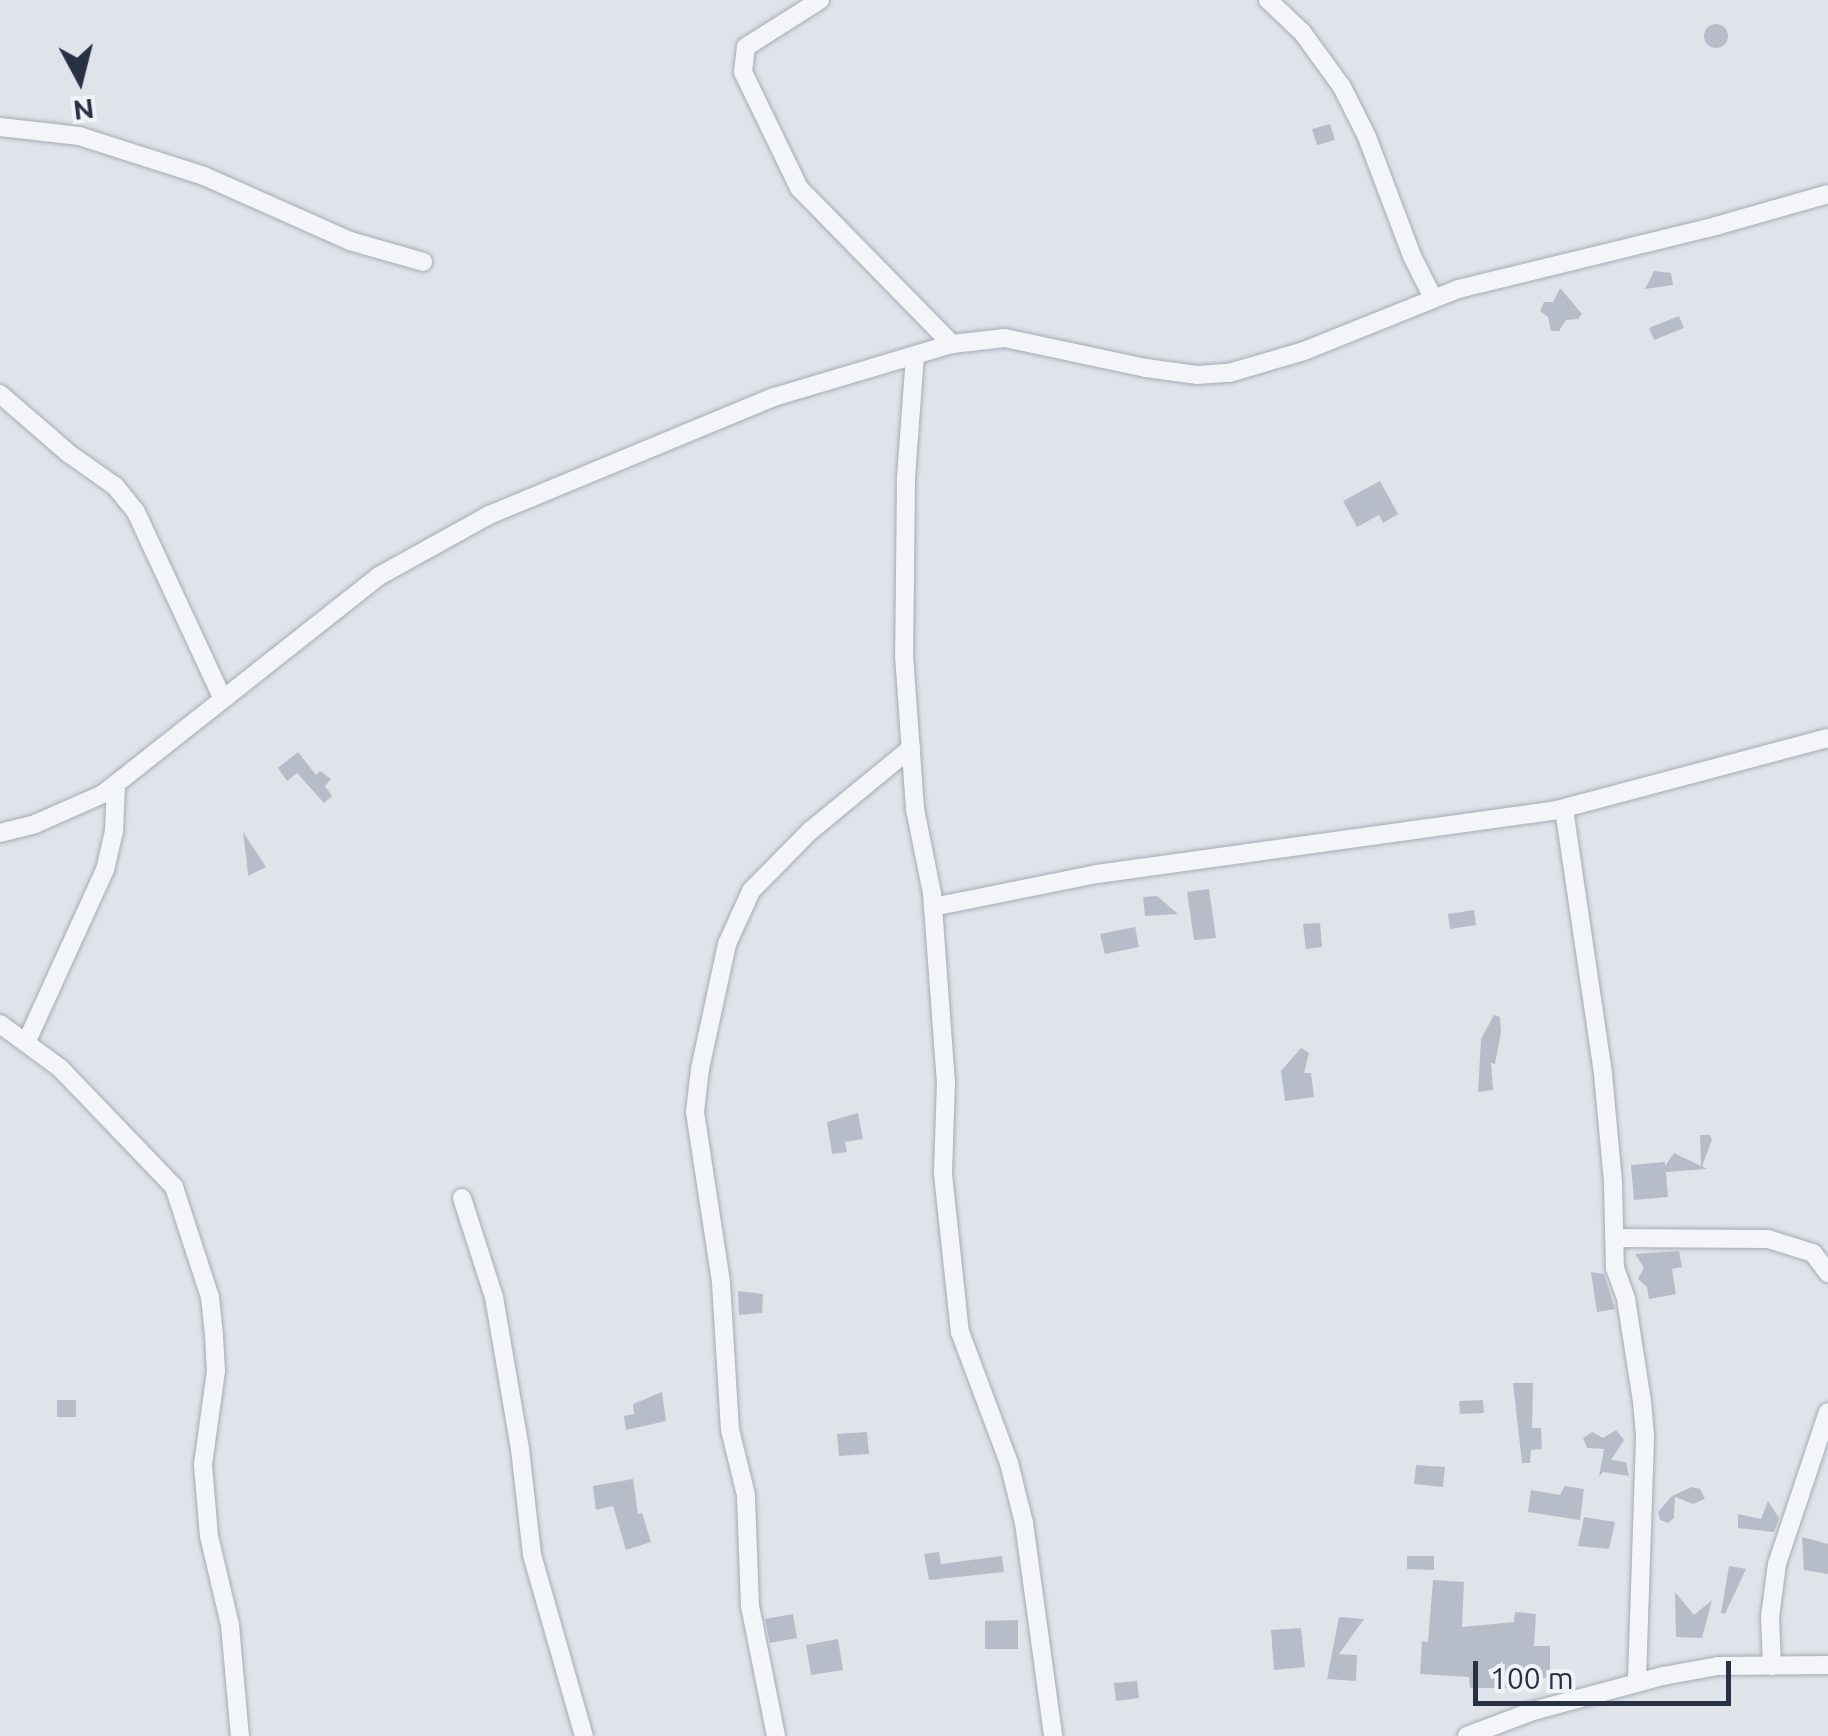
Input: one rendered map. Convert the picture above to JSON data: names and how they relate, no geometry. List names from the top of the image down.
{
  "scale_bar": "100 m",
  "north": "bottom"
}
